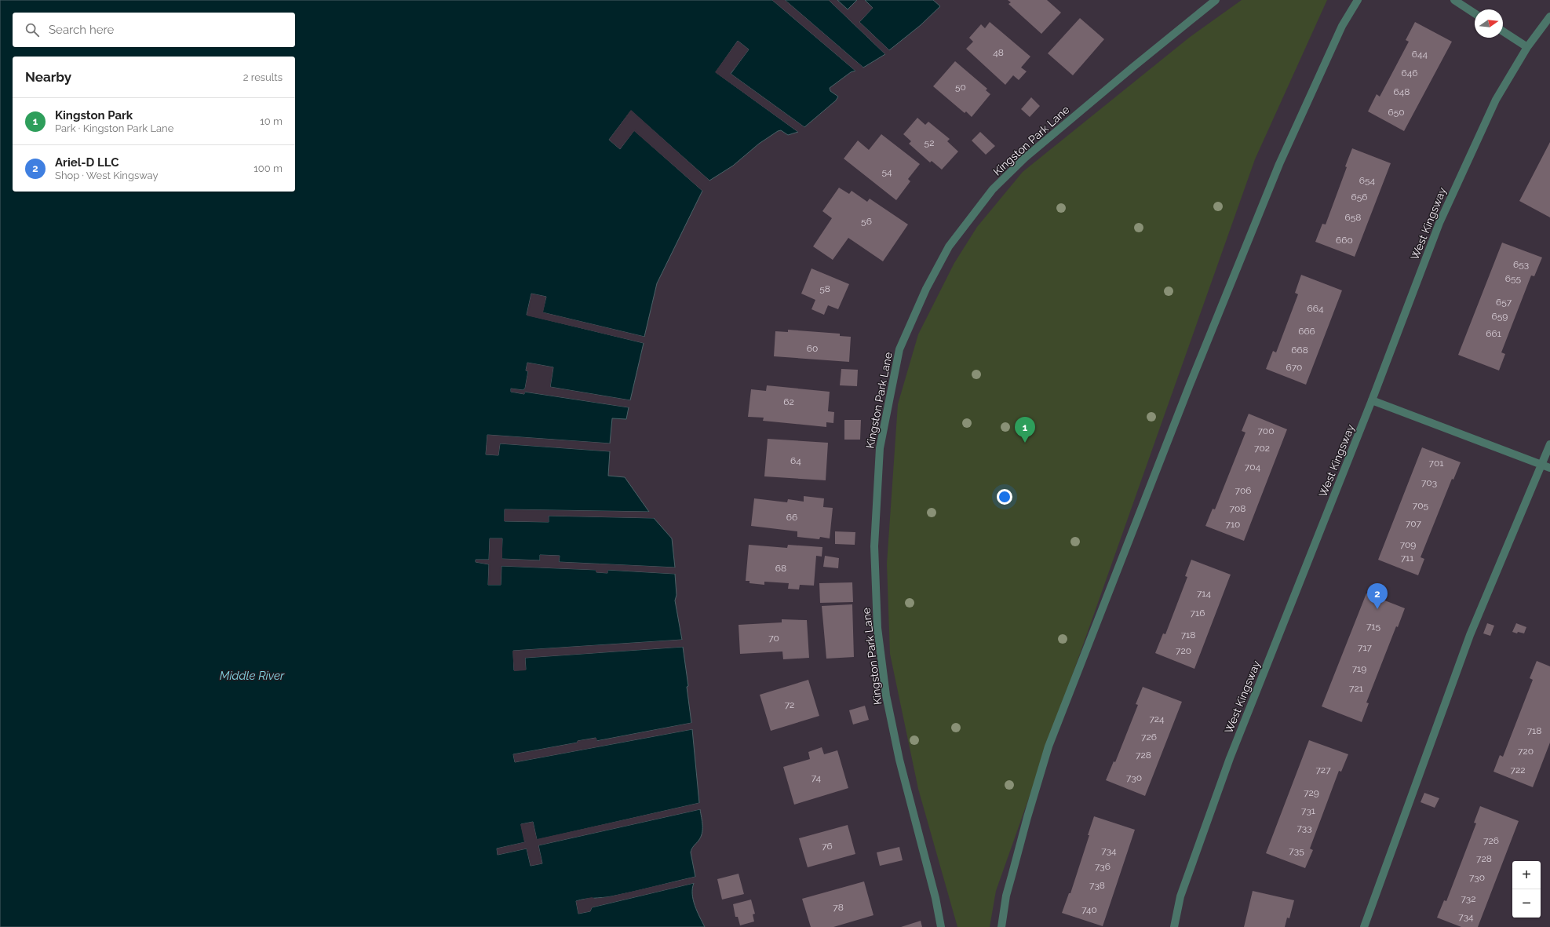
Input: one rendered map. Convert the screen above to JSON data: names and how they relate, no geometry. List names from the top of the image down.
{
  "streets": {
    "street": ["Kingston Park Lane", "West Kingsway"]
  },
  "water": ["Middle River"],
  "house_numbers": [
    "48",
    "644",
    "646",
    "50",
    "648",
    "650",
    "52",
    "54",
    "654",
    "656",
    "658",
    "56",
    "660",
    "653",
    "655",
    "58",
    "657",
    "664",
    "659",
    "666",
    "661",
    "60",
    "668",
    "670",
    "62",
    "700",
    "702",
    "64",
    "701",
    "704",
    "703",
    "706",
    "705",
    "708",
    "66",
    "707",
    "710",
    "709",
    "711",
    "68",
    "714",
    "716",
    "715",
    "718",
    "70",
    "717",
    "720",
    "719",
    "721",
    "72",
    "724",
    "718",
    "726",
    "720",
    "728",
    "727",
    "722",
    "74",
    "730",
    "729",
    "731",
    "733",
    "726",
    "76",
    "734",
    "735",
    "728",
    "736",
    "730",
    "738",
    "732",
    "78",
    "740",
    "734"
  ],
  "north": "right",
  "page": {
    "search": "Search here",
    "heading": ["Nearby", "2 results"],
    "list": [
      {
        "mark": "1",
        "name": "Kingston Park",
        "note": "Park · Kingston Park Lane",
        "value": "10 m"
      },
      {
        "mark": "2",
        "name": "Ariel-D LLC",
        "note": "Shop · West Kingsway",
        "value": "100 m"
      }
    ],
    "pins": ["1", "2"],
    "map_buttons": ["+", "−"]
  }
}
